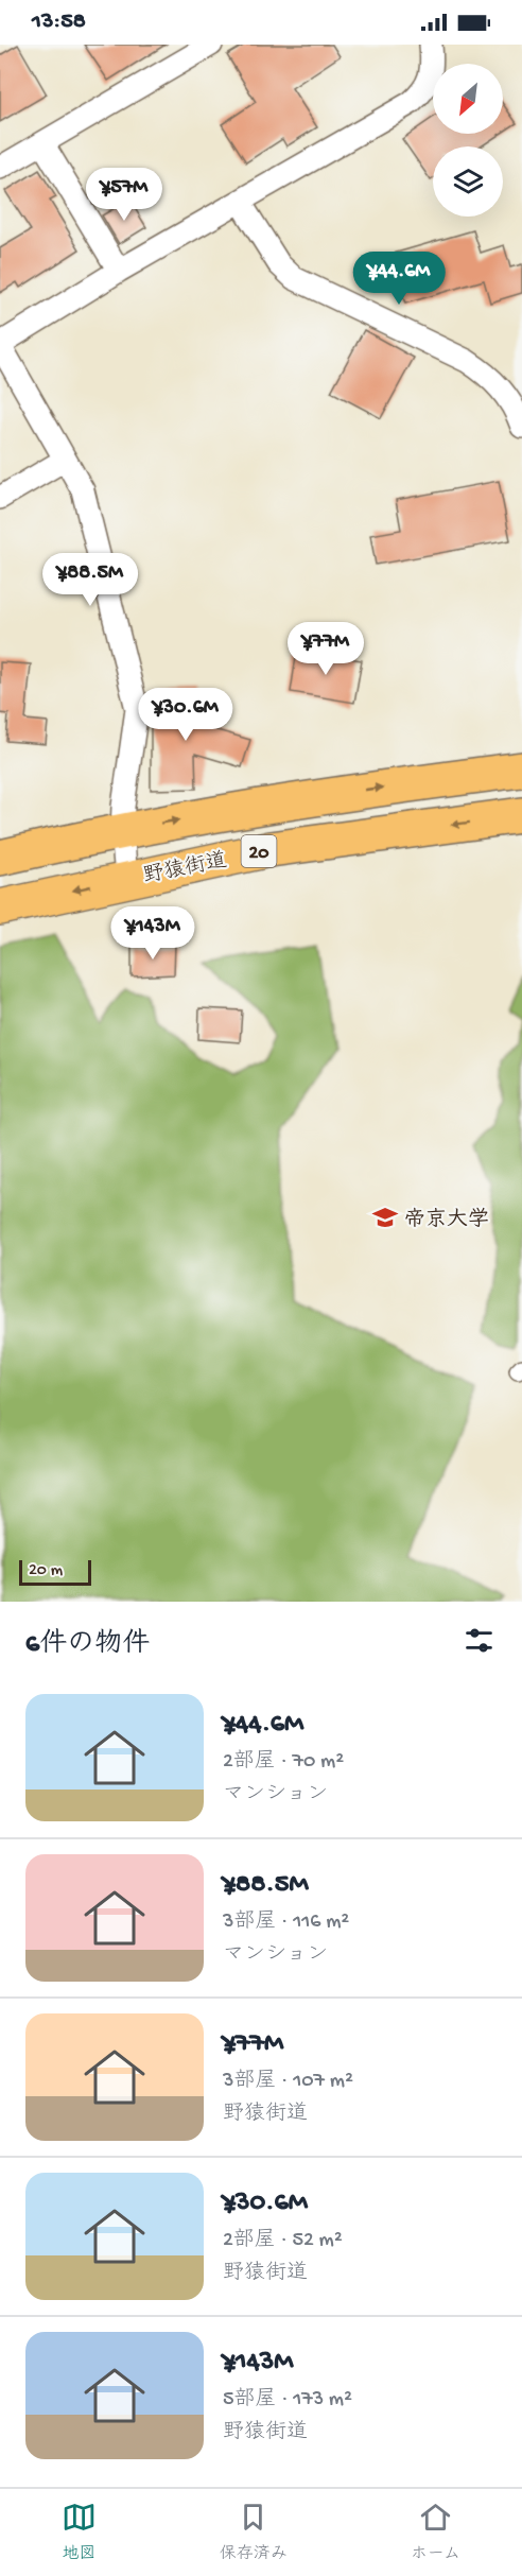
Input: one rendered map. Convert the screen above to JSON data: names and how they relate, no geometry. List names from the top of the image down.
{
  "streets": {
    "main road": ["20", "野猿街道"]
  },
  "places": {
    "school or university": ["帝京大学"]
  },
  "scale_bar": "20 m",
  "north": "bottom left",
  "page": {
    "status": "13:58",
    "price": [
      "¥57M",
      "¥44.6M",
      "¥88.5M",
      "¥77M",
      "¥30.6M",
      "¥143M"
    ],
    "scale": "20 m",
    "heading": "6件の物件",
    "list": [
      {
        "name": "¥44.6M",
        "note": "2部屋 · 70 m² · マンション"
      },
      {
        "name": "¥88.5M",
        "note": "3部屋 · 116 m² · マンション"
      },
      {
        "name": "¥77M",
        "note": "3部屋 · 107 m² · 野猿街道"
      },
      {
        "name": "¥30.6M",
        "note": "2部屋 · 52 m² · 野猿街道"
      },
      {
        "name": "¥143M",
        "note": "5部屋 · 173 m² · 野猿街道"
      }
    ],
    "tabs": ["地図", "保存済み", "ホーム"]
  }
}
